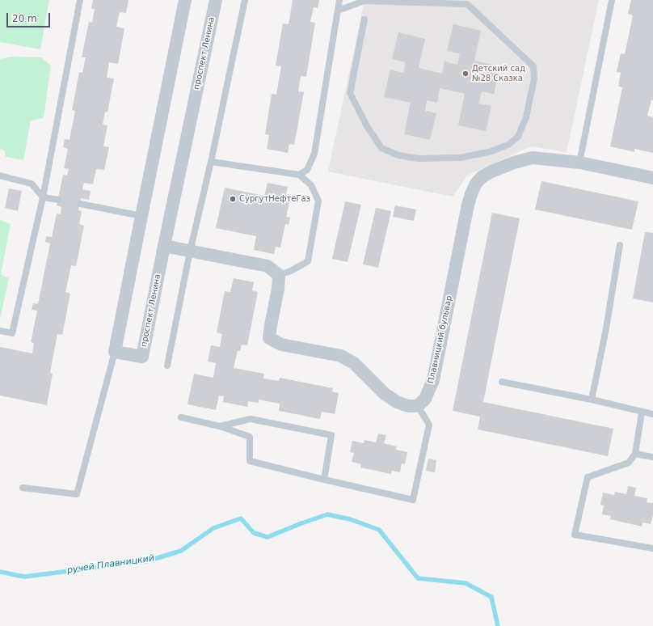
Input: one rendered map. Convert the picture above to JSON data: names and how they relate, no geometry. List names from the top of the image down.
{
  "streets": {
    "street": ["проспект Ленина", "Плавницкий бульвар"]
  },
  "water": ["ручей Плавницкий"],
  "places": ["Детский сад №28 Сказка", "СургутНефтеГаз"],
  "scale_bar": "20 m"
}
